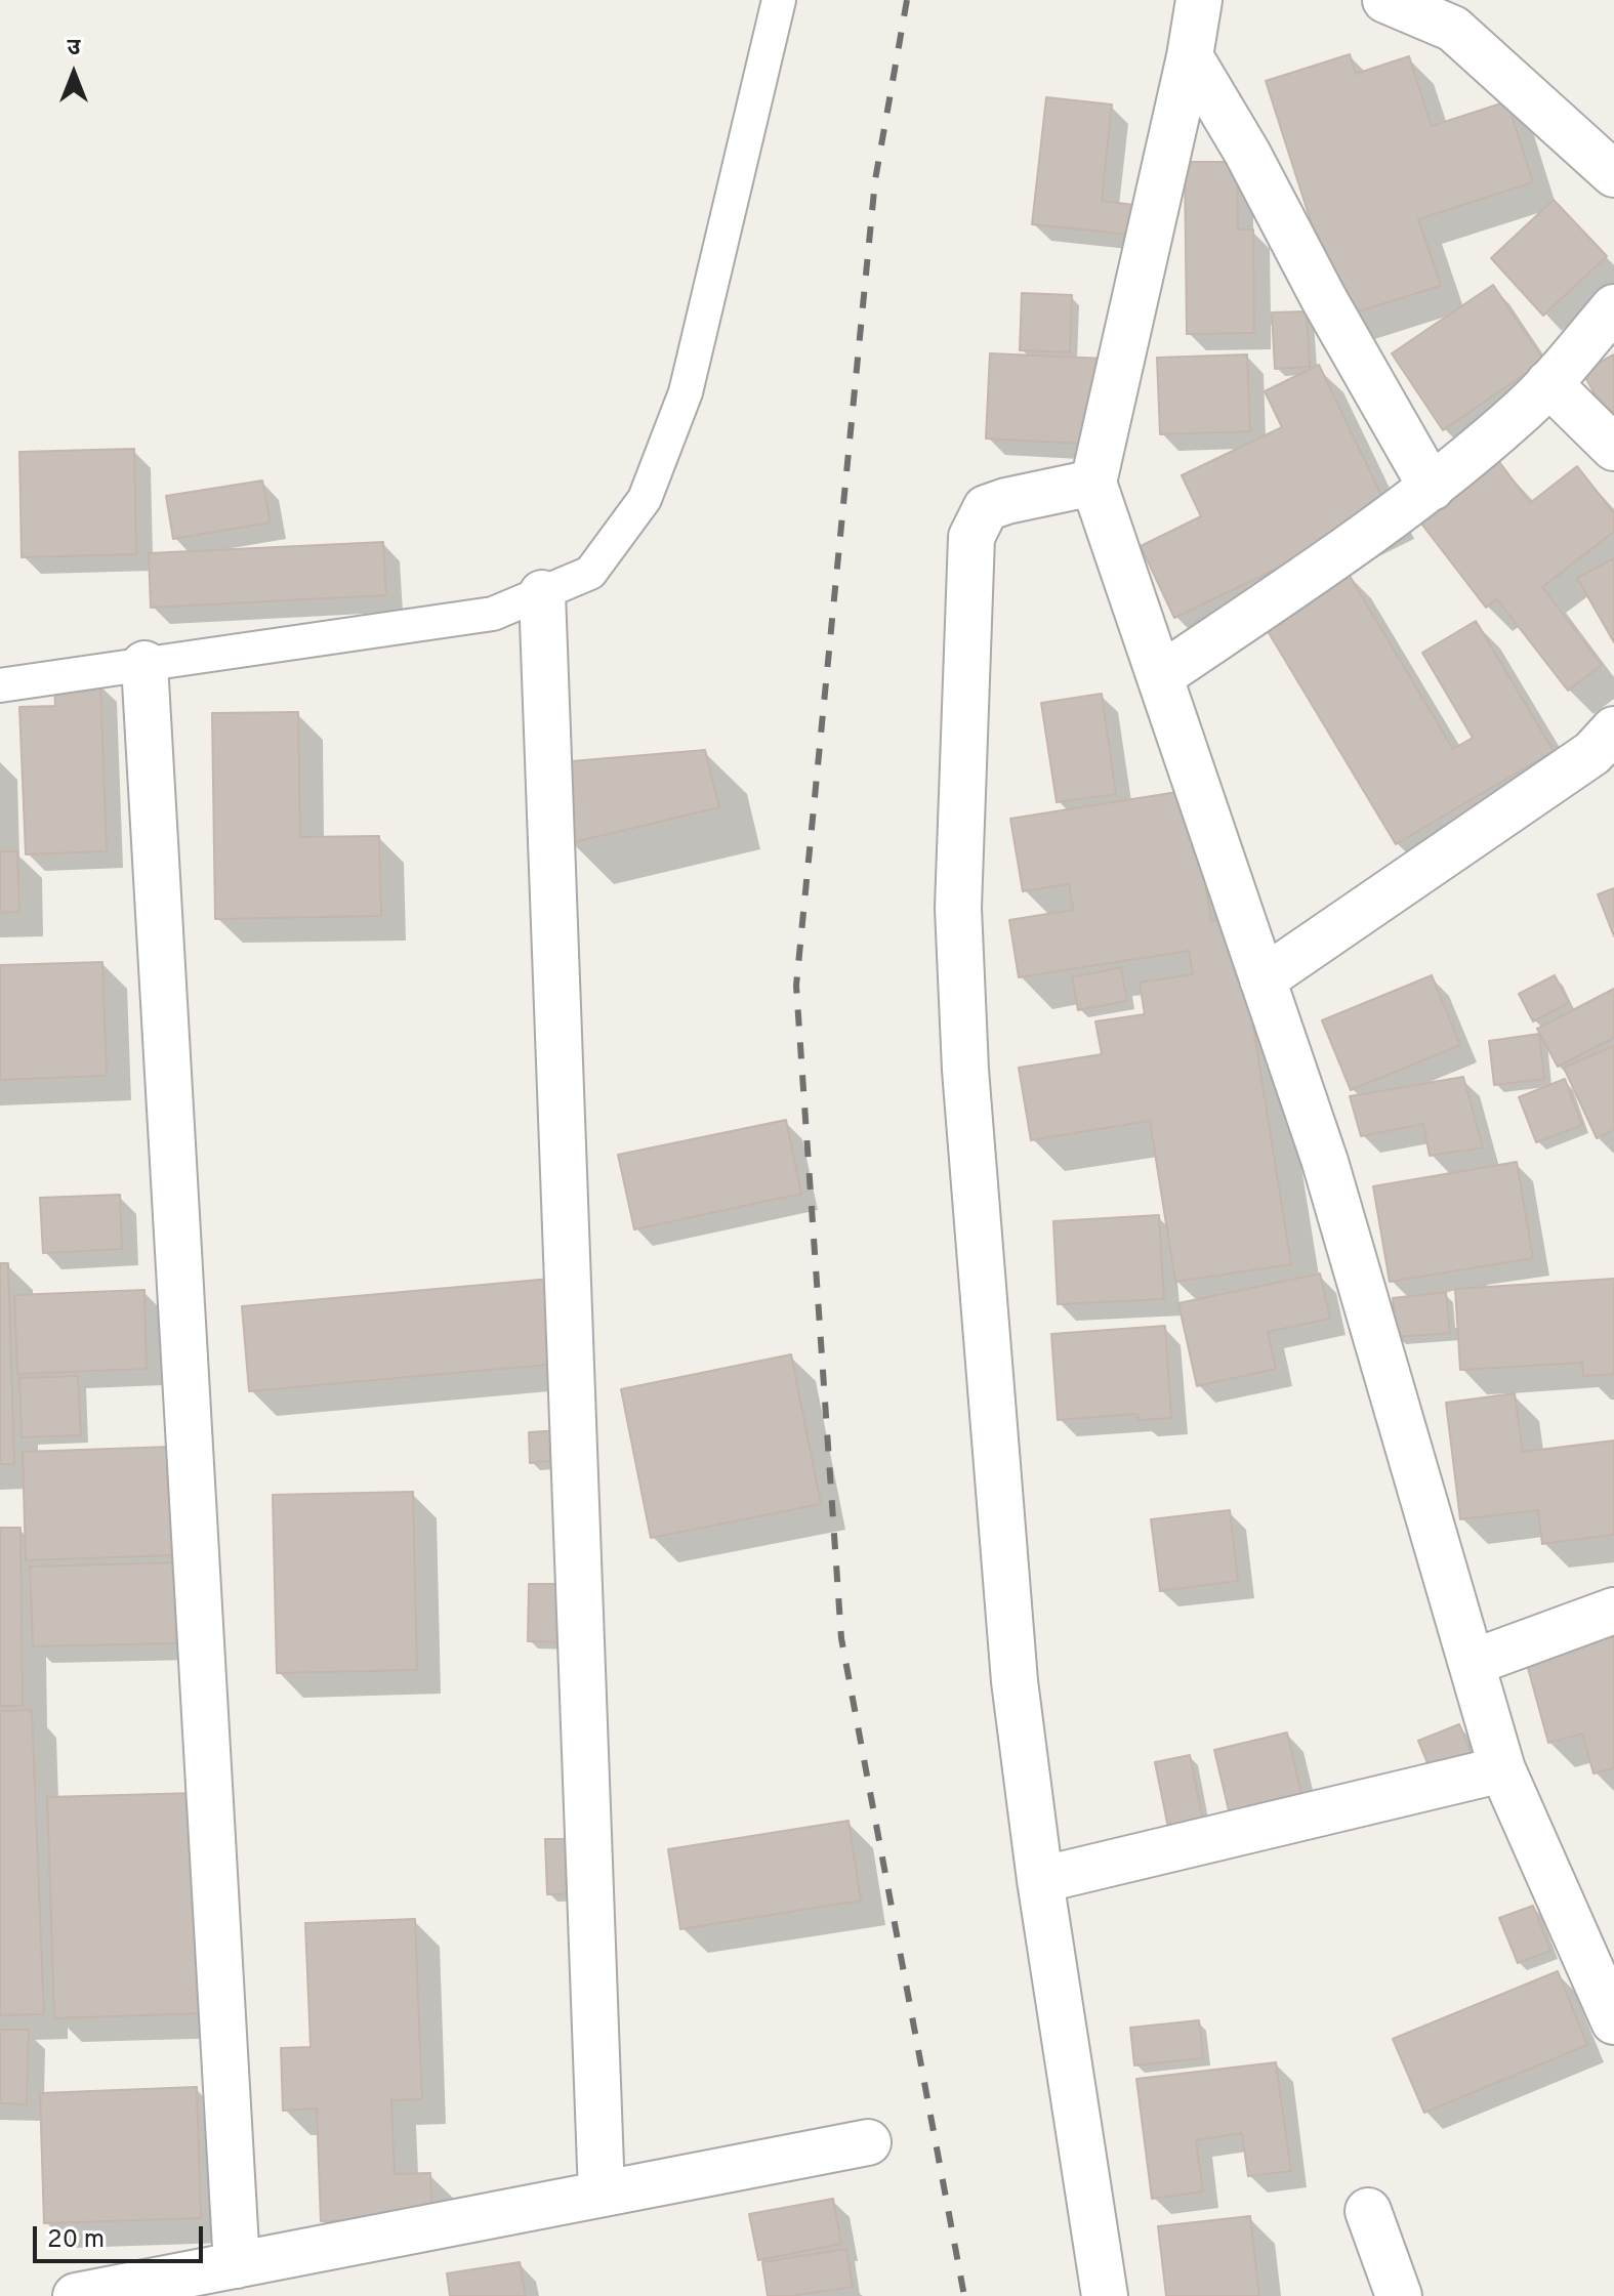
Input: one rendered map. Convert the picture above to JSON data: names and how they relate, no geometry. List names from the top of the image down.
{
  "scale_bar": "20 m",
  "north": "top"
}
